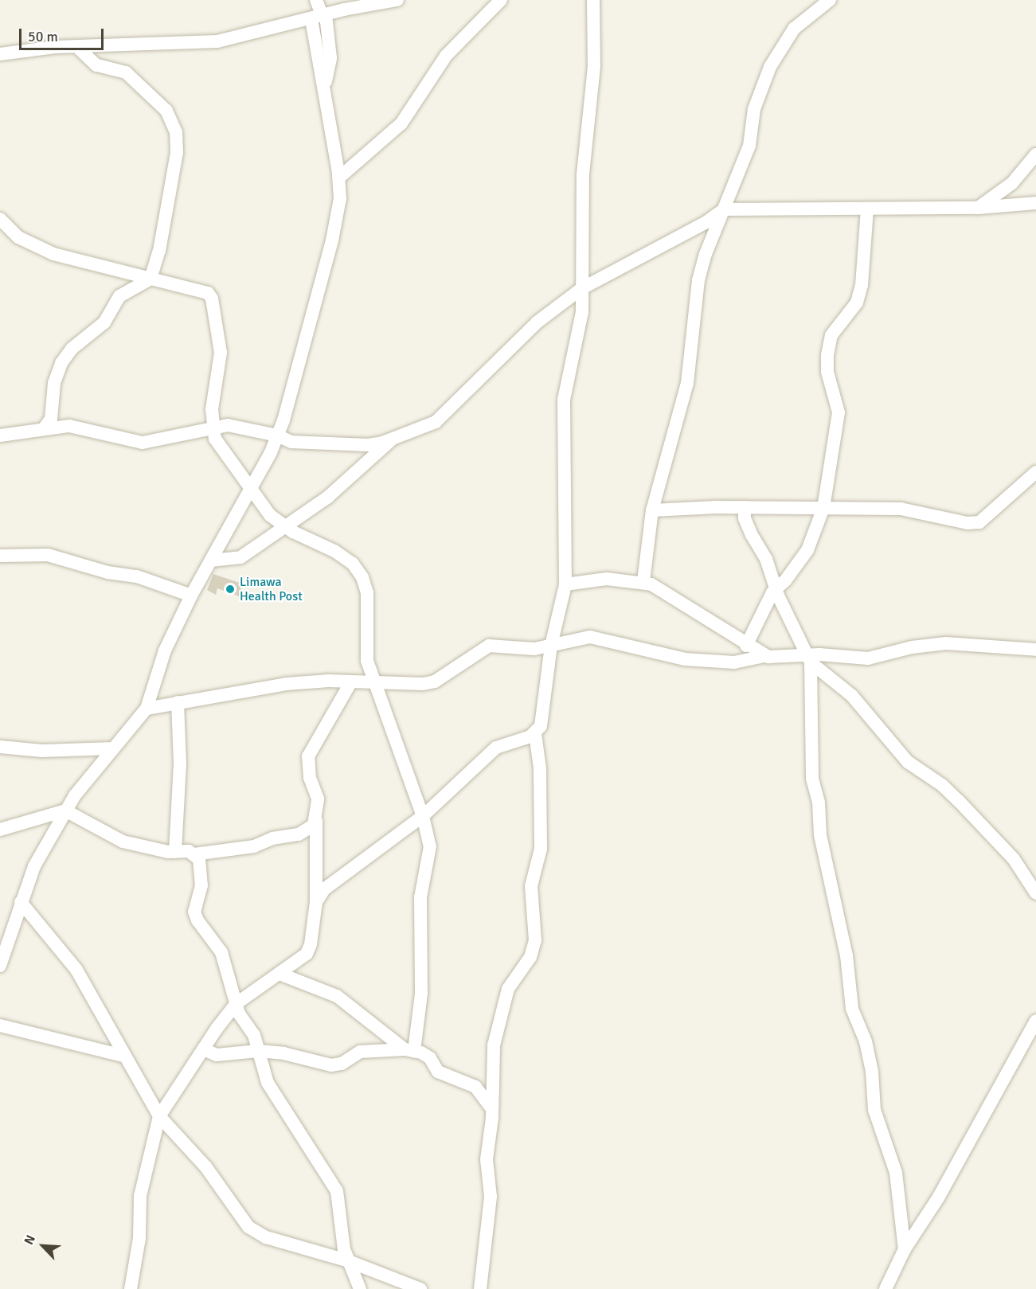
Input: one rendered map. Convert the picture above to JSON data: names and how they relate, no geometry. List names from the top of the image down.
{
  "places": ["Limawa Health Post"],
  "scale_bar": "50 m",
  "north": "top left"
}
